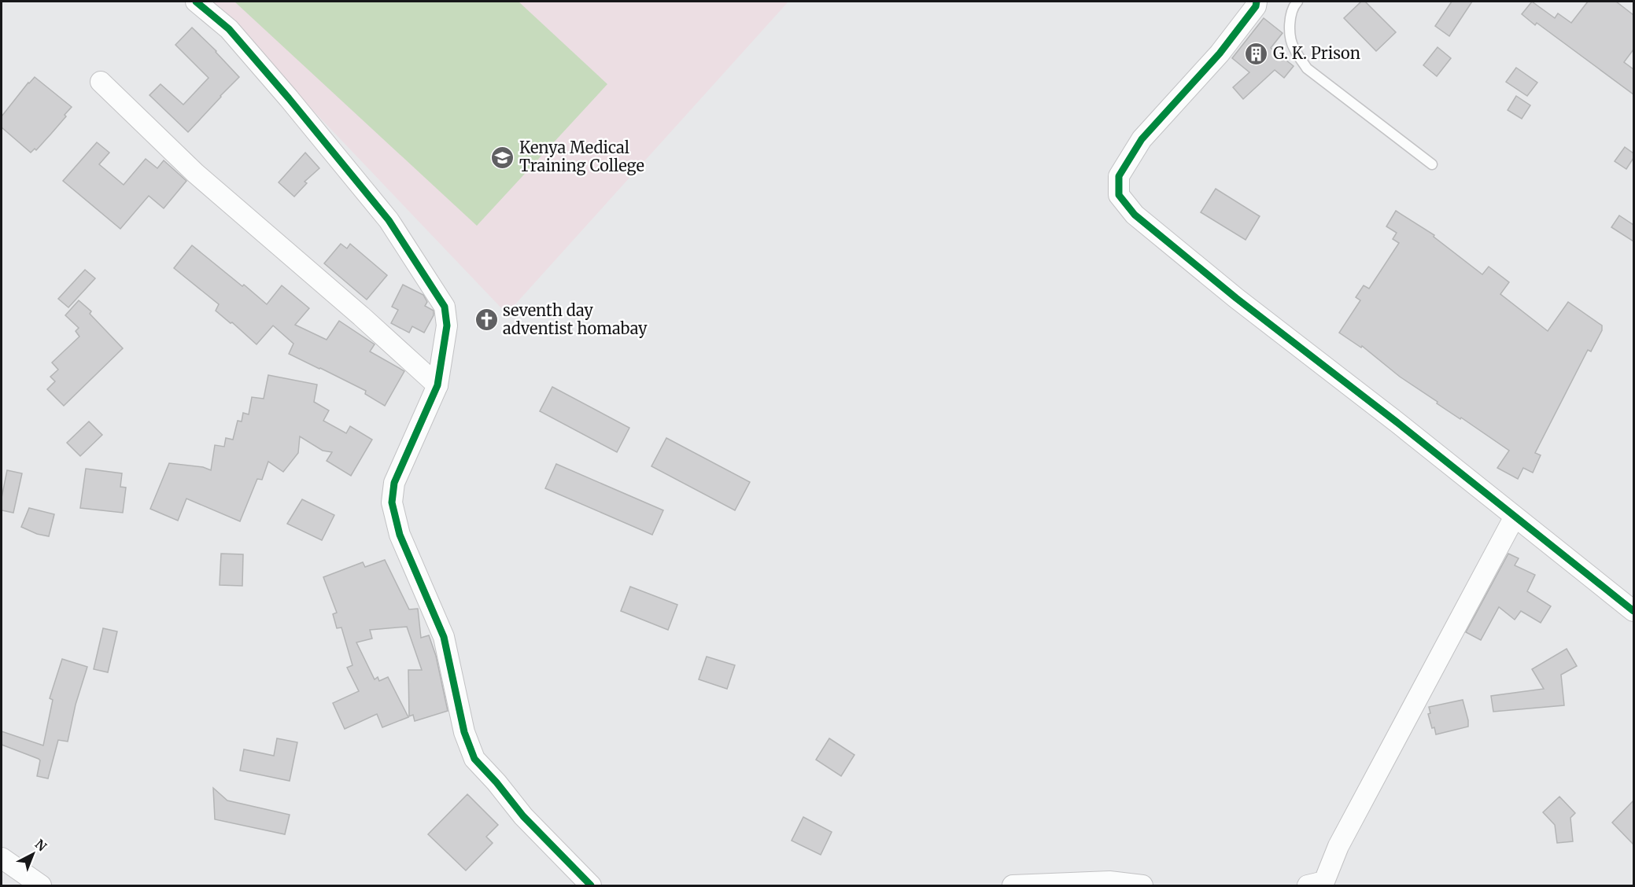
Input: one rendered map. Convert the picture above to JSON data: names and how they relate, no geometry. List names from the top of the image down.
{
  "places": {
    "building": ["G. K. Prison"],
    "school or university": ["Kenya Medical Training College"],
    "church": ["seventh day adventist homabay"]
  },
  "north": "top right"
}
